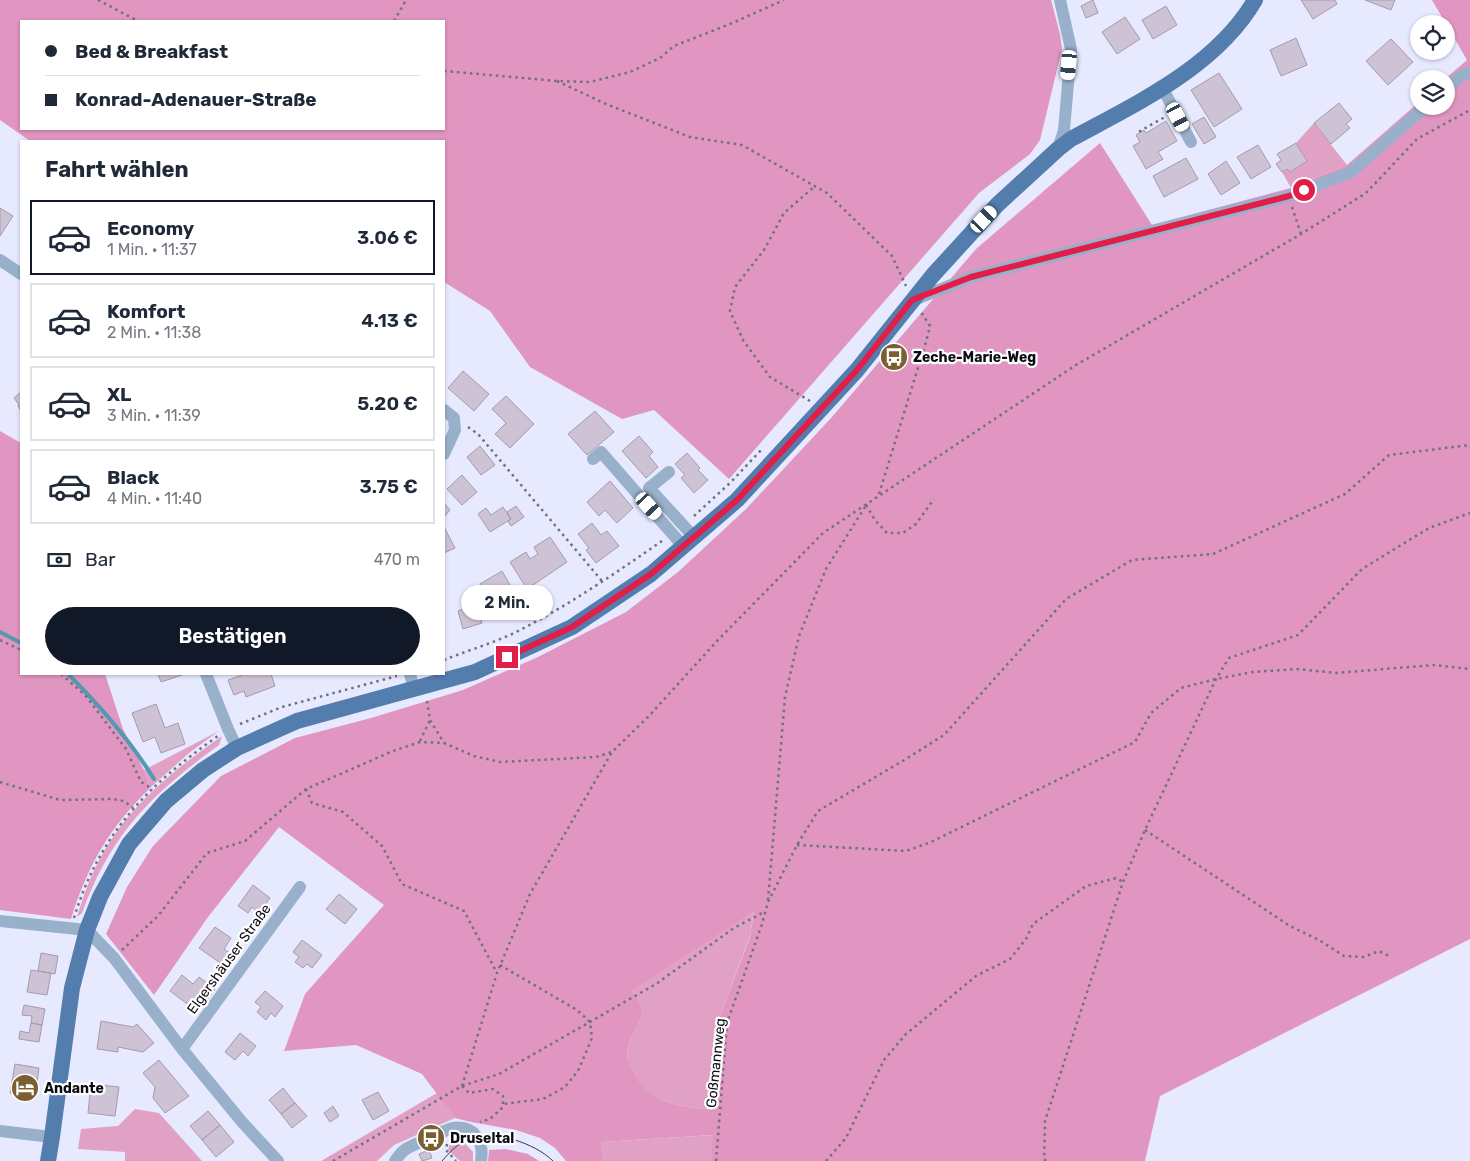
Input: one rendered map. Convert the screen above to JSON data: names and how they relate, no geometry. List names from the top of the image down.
{
  "streets": {
    "street": ["Elgershäuser Straße"],
    "path": ["Goßmannweg"]
  },
  "places": {
    "bus stop": ["Zeche-Marie-Weg", "Druseltal"],
    "hotel": ["Andante"]
  },
  "page": {
    "banner": ["Bed & Breakfast", "Konrad-Adenauer-Straße"],
    "heading": "Fahrt wählen",
    "list": [
      {
        "name": "Economy",
        "note": "1 Min. · 11:37",
        "value": "3.06 €"
      },
      {
        "name": "Komfort",
        "note": "2 Min. · 11:38",
        "value": "4.13 €"
      },
      {
        "name": "XL",
        "note": "3 Min. · 11:39",
        "value": "5.20 €"
      },
      {
        "name": "Black",
        "note": "4 Min. · 11:40",
        "value": "3.75 €"
      }
    ],
    "pay": ["Bar", "470 m"],
    "bubble": "2 Min.",
    "buttons": "Bestätigen"
  }
}
